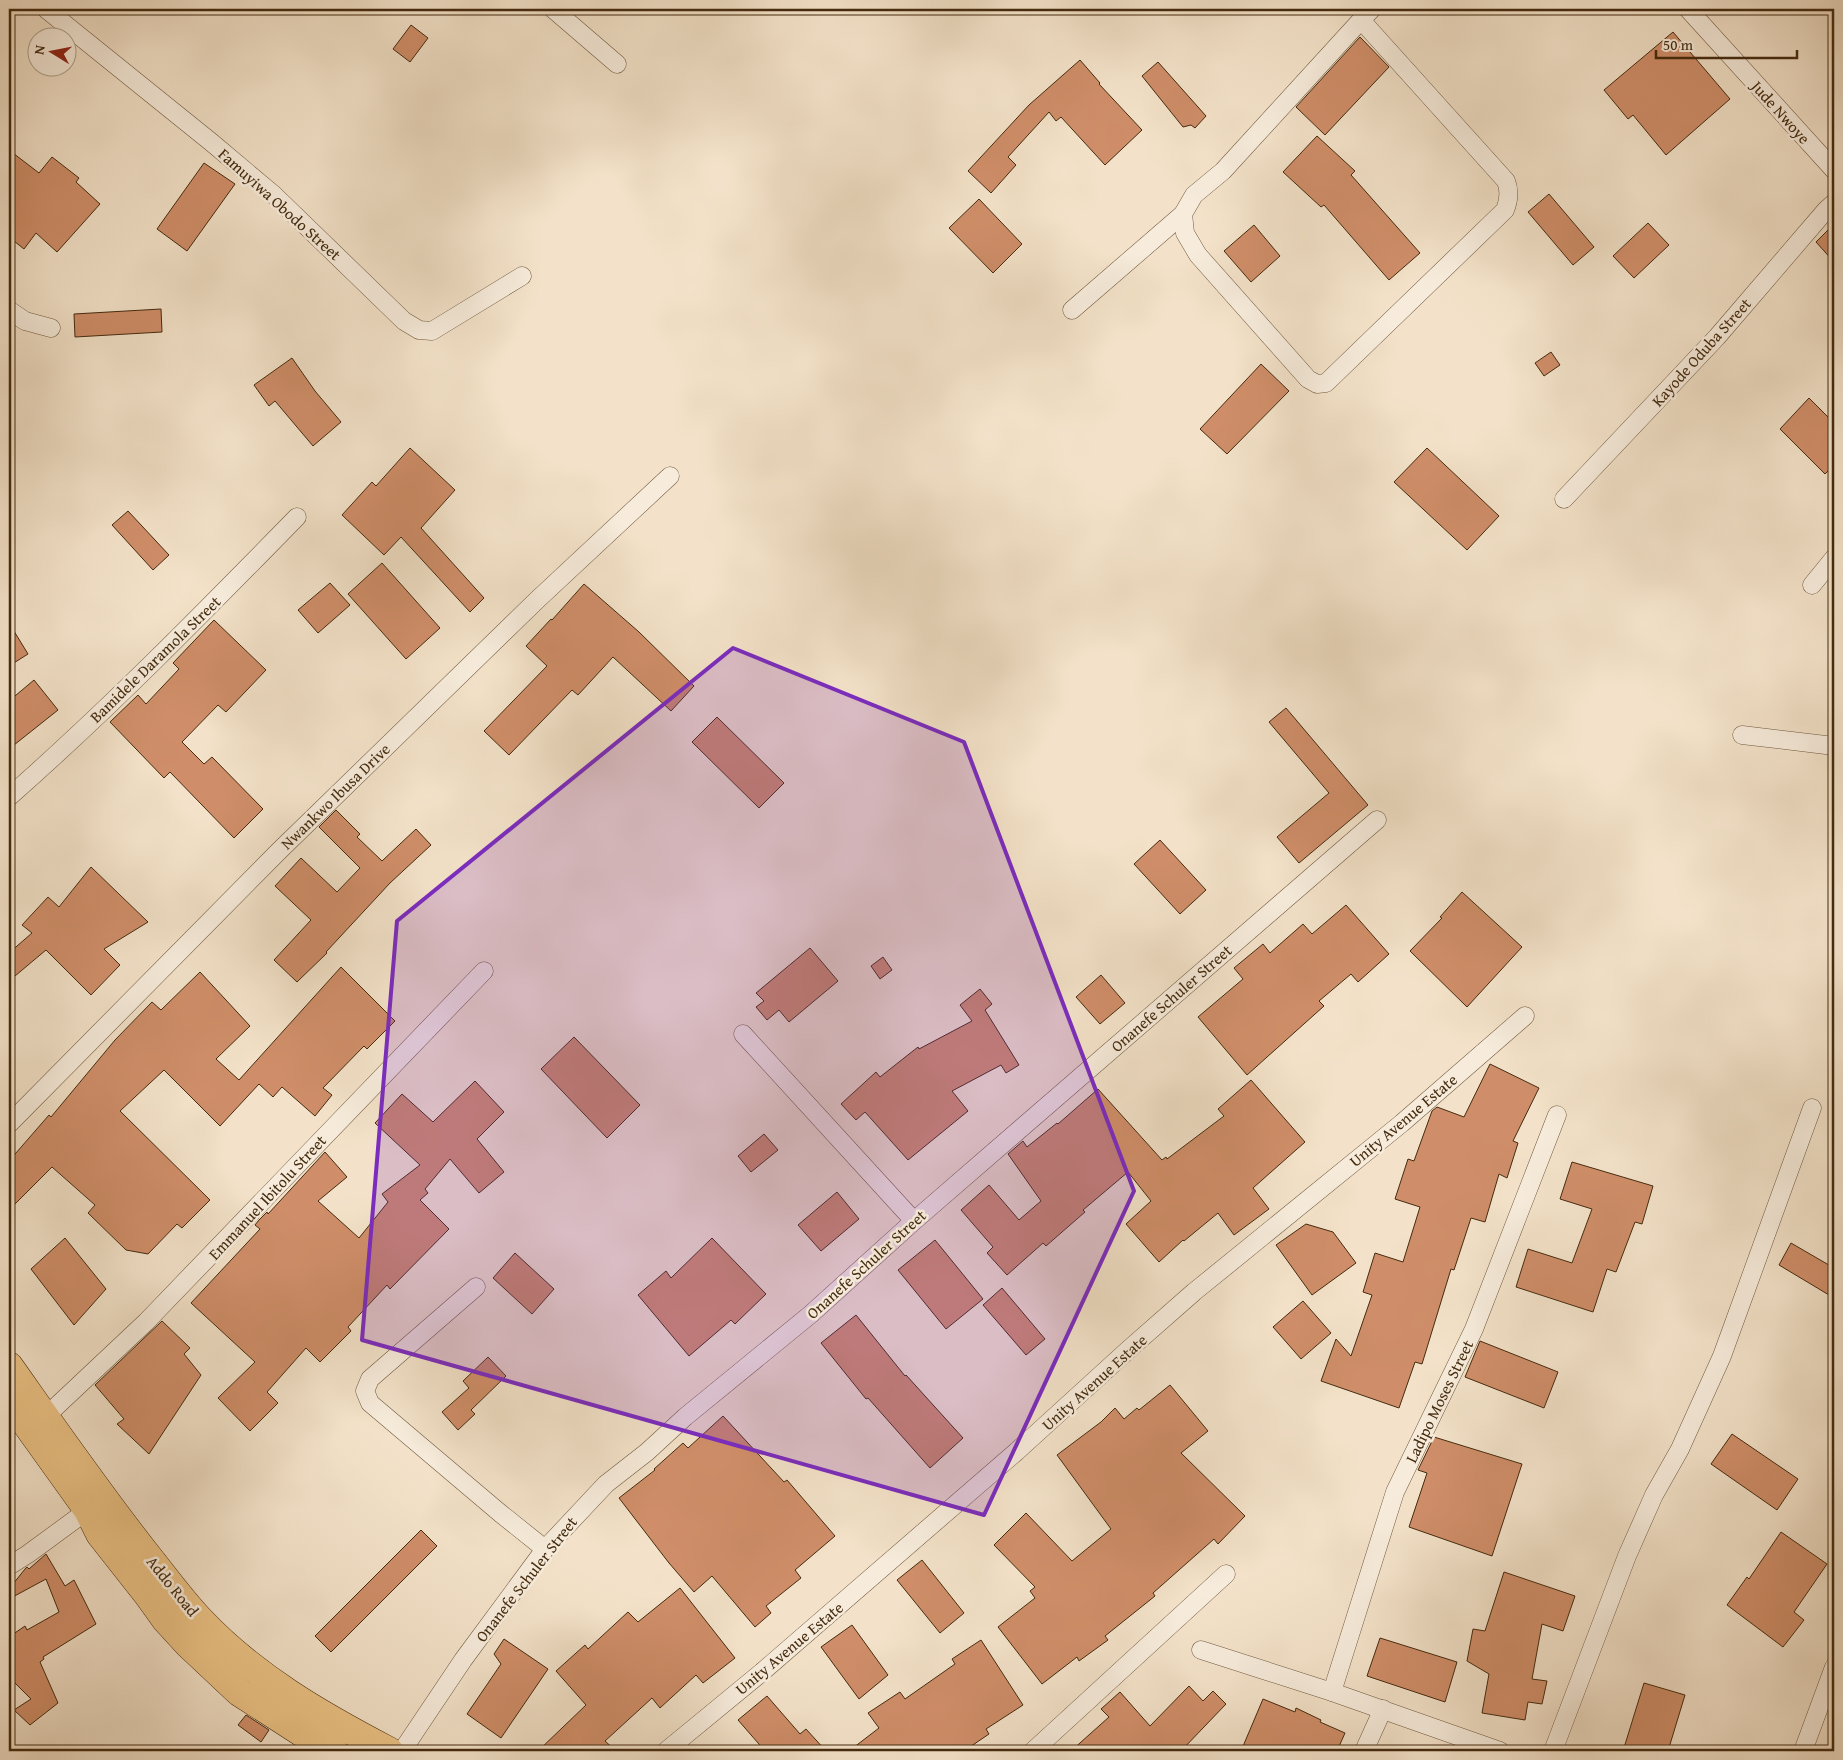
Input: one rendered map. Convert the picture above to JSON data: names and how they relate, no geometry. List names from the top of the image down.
{
  "streets": {
    "main road": ["Addo Road"],
    "street": [
      "Jude Nwoye",
      "Famuyiwa Obodo Street",
      "Kayode Oduba Street",
      "Bamidele Daramola Street",
      "Nwankwo Ibusa Drive",
      "Onanefe Schuler Street",
      "Unity Avenue Estate",
      "Emmanuel Ibitolu Street",
      "Ladipo Moses Street"
    ]
  },
  "crossings": [
    ["Emmanuel Ibitolu Street", "Addo Road"]
  ],
  "scale_bar": "50 m",
  "north": "left"
}
